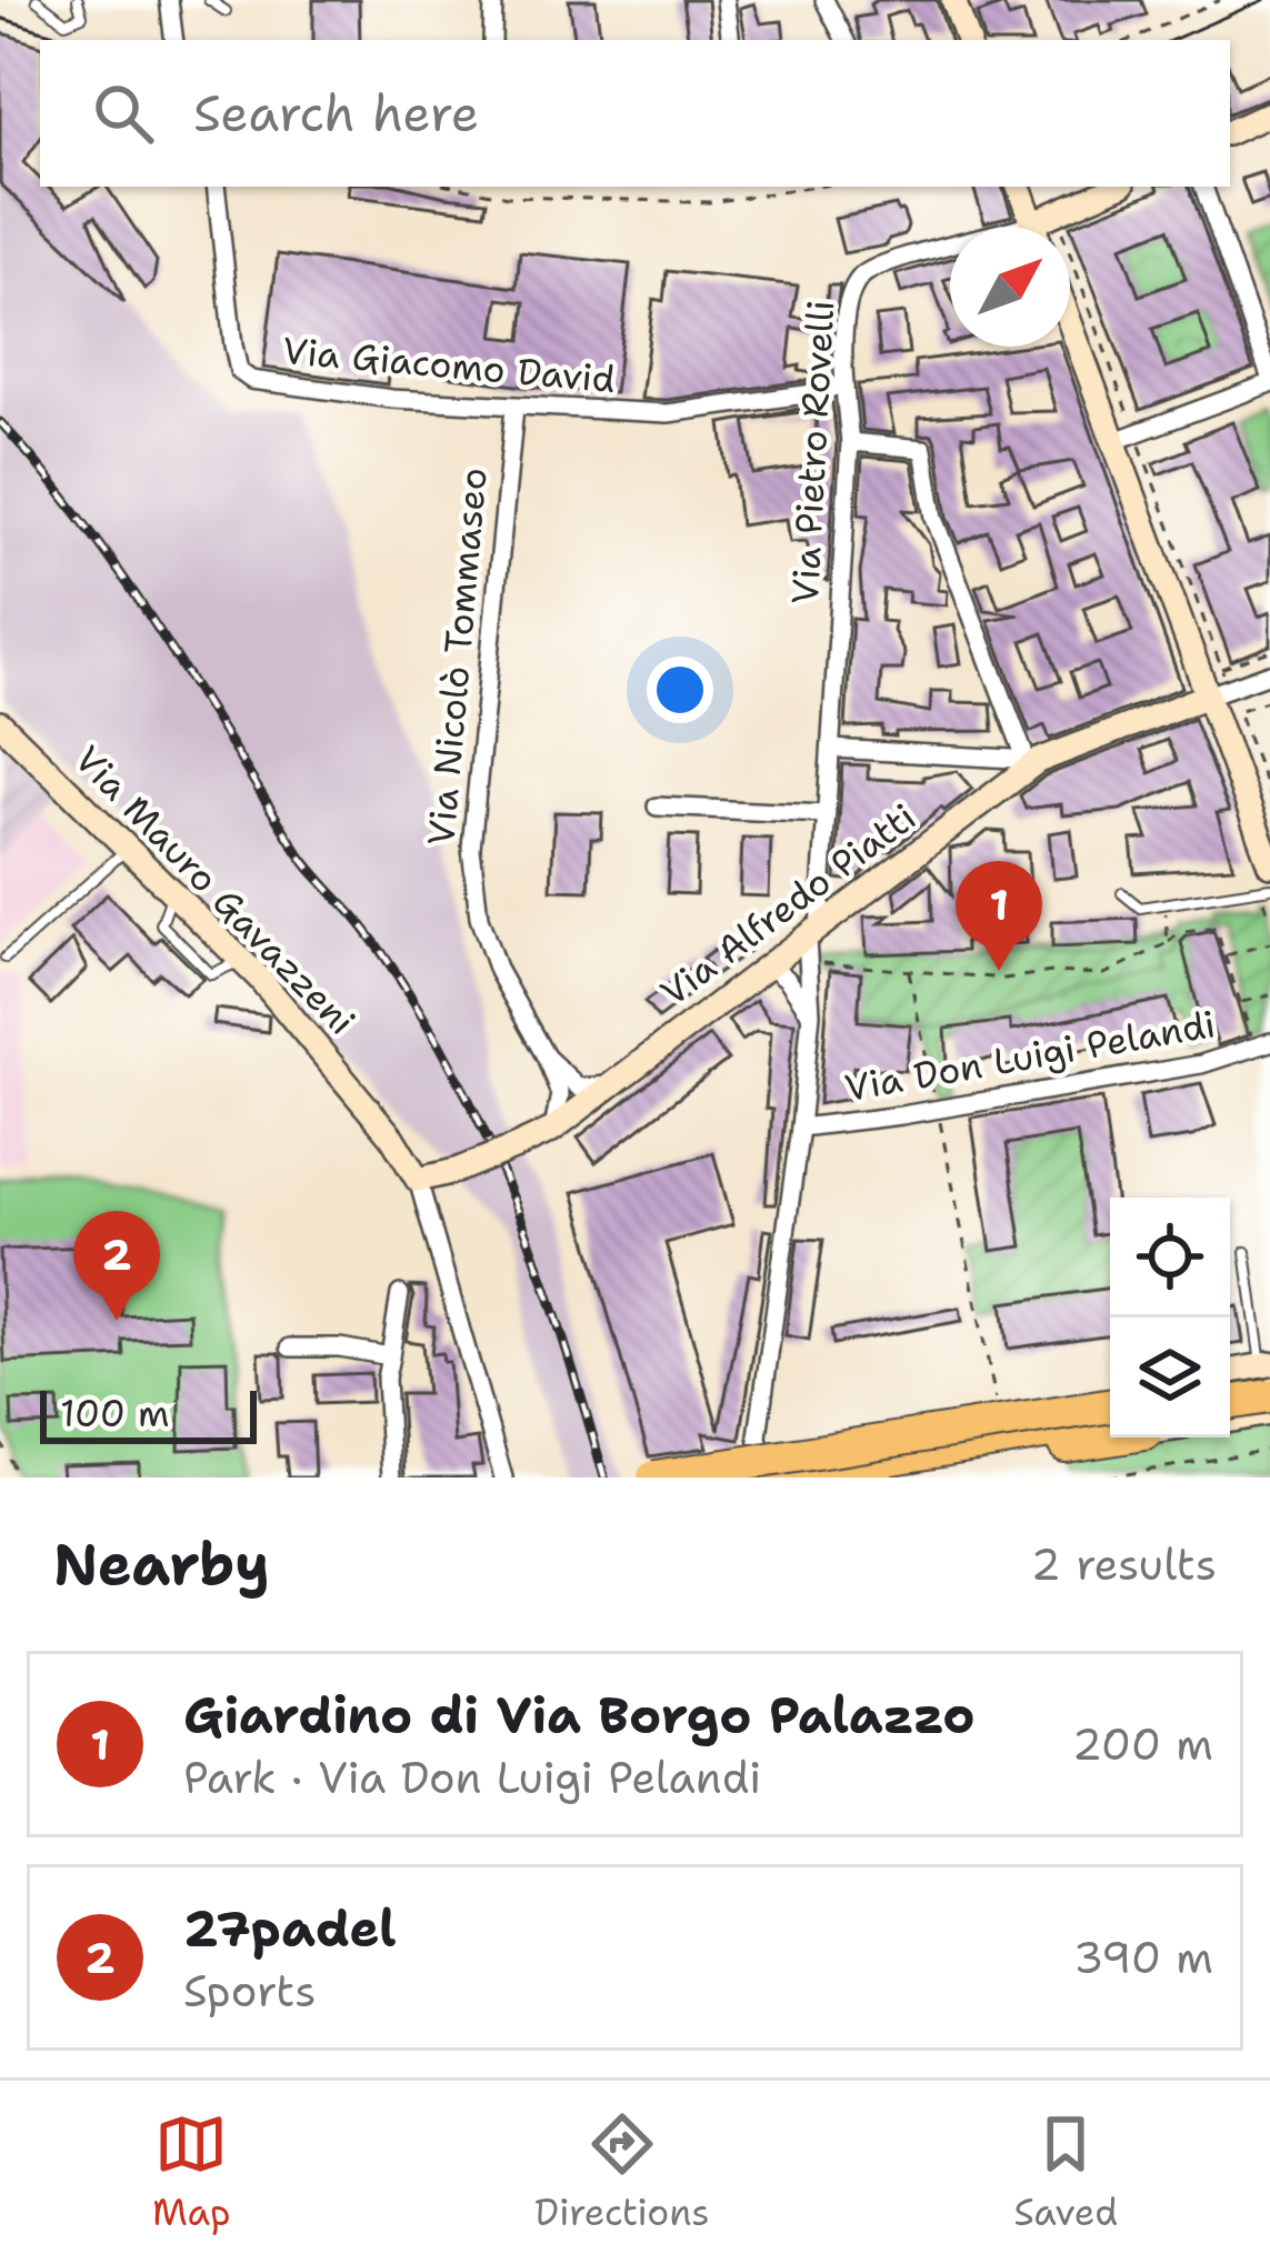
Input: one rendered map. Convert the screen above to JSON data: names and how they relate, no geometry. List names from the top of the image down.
{
  "streets": {
    "street": [
      "Via Giacomo David",
      "Via Pietro Rovelli",
      "Via Nicolò Tommaseo",
      "Via Mauro Gavazzeni",
      "Via Alfredo Piatti",
      "Via Don Luigi Pelandi"
    ]
  },
  "crossings": [
    ["Via Giacomo David", "Via Pietro Rovelli"],
    ["Via Giacomo David", "Via Nicolò Tommaseo"],
    ["Via Pietro Rovelli", "Via Alfredo Piatti"],
    ["Via Pietro Rovelli", "Via Don Luigi Pelandi"],
    ["Via Nicolò Tommaseo", "Via Alfredo Piatti"],
    ["Via Mauro Gavazzeni", "Via Alfredo Piatti"]
  ],
  "scale_bar": "100 m",
  "north": "top right",
  "page": {
    "search": "Search here",
    "pins": ["1", "2"],
    "scale": "100 m",
    "heading": ["Nearby", "2 results"],
    "list": [
      {
        "mark": "1",
        "name": "Giardino di Via Borgo Palazzo",
        "note": "Park · Via Don Luigi Pelandi",
        "value": "200 m"
      },
      {
        "mark": "2",
        "name": "27padel",
        "note": "Sports",
        "value": "390 m"
      }
    ],
    "nav": ["Map", "Directions", "Saved"]
  }
}
